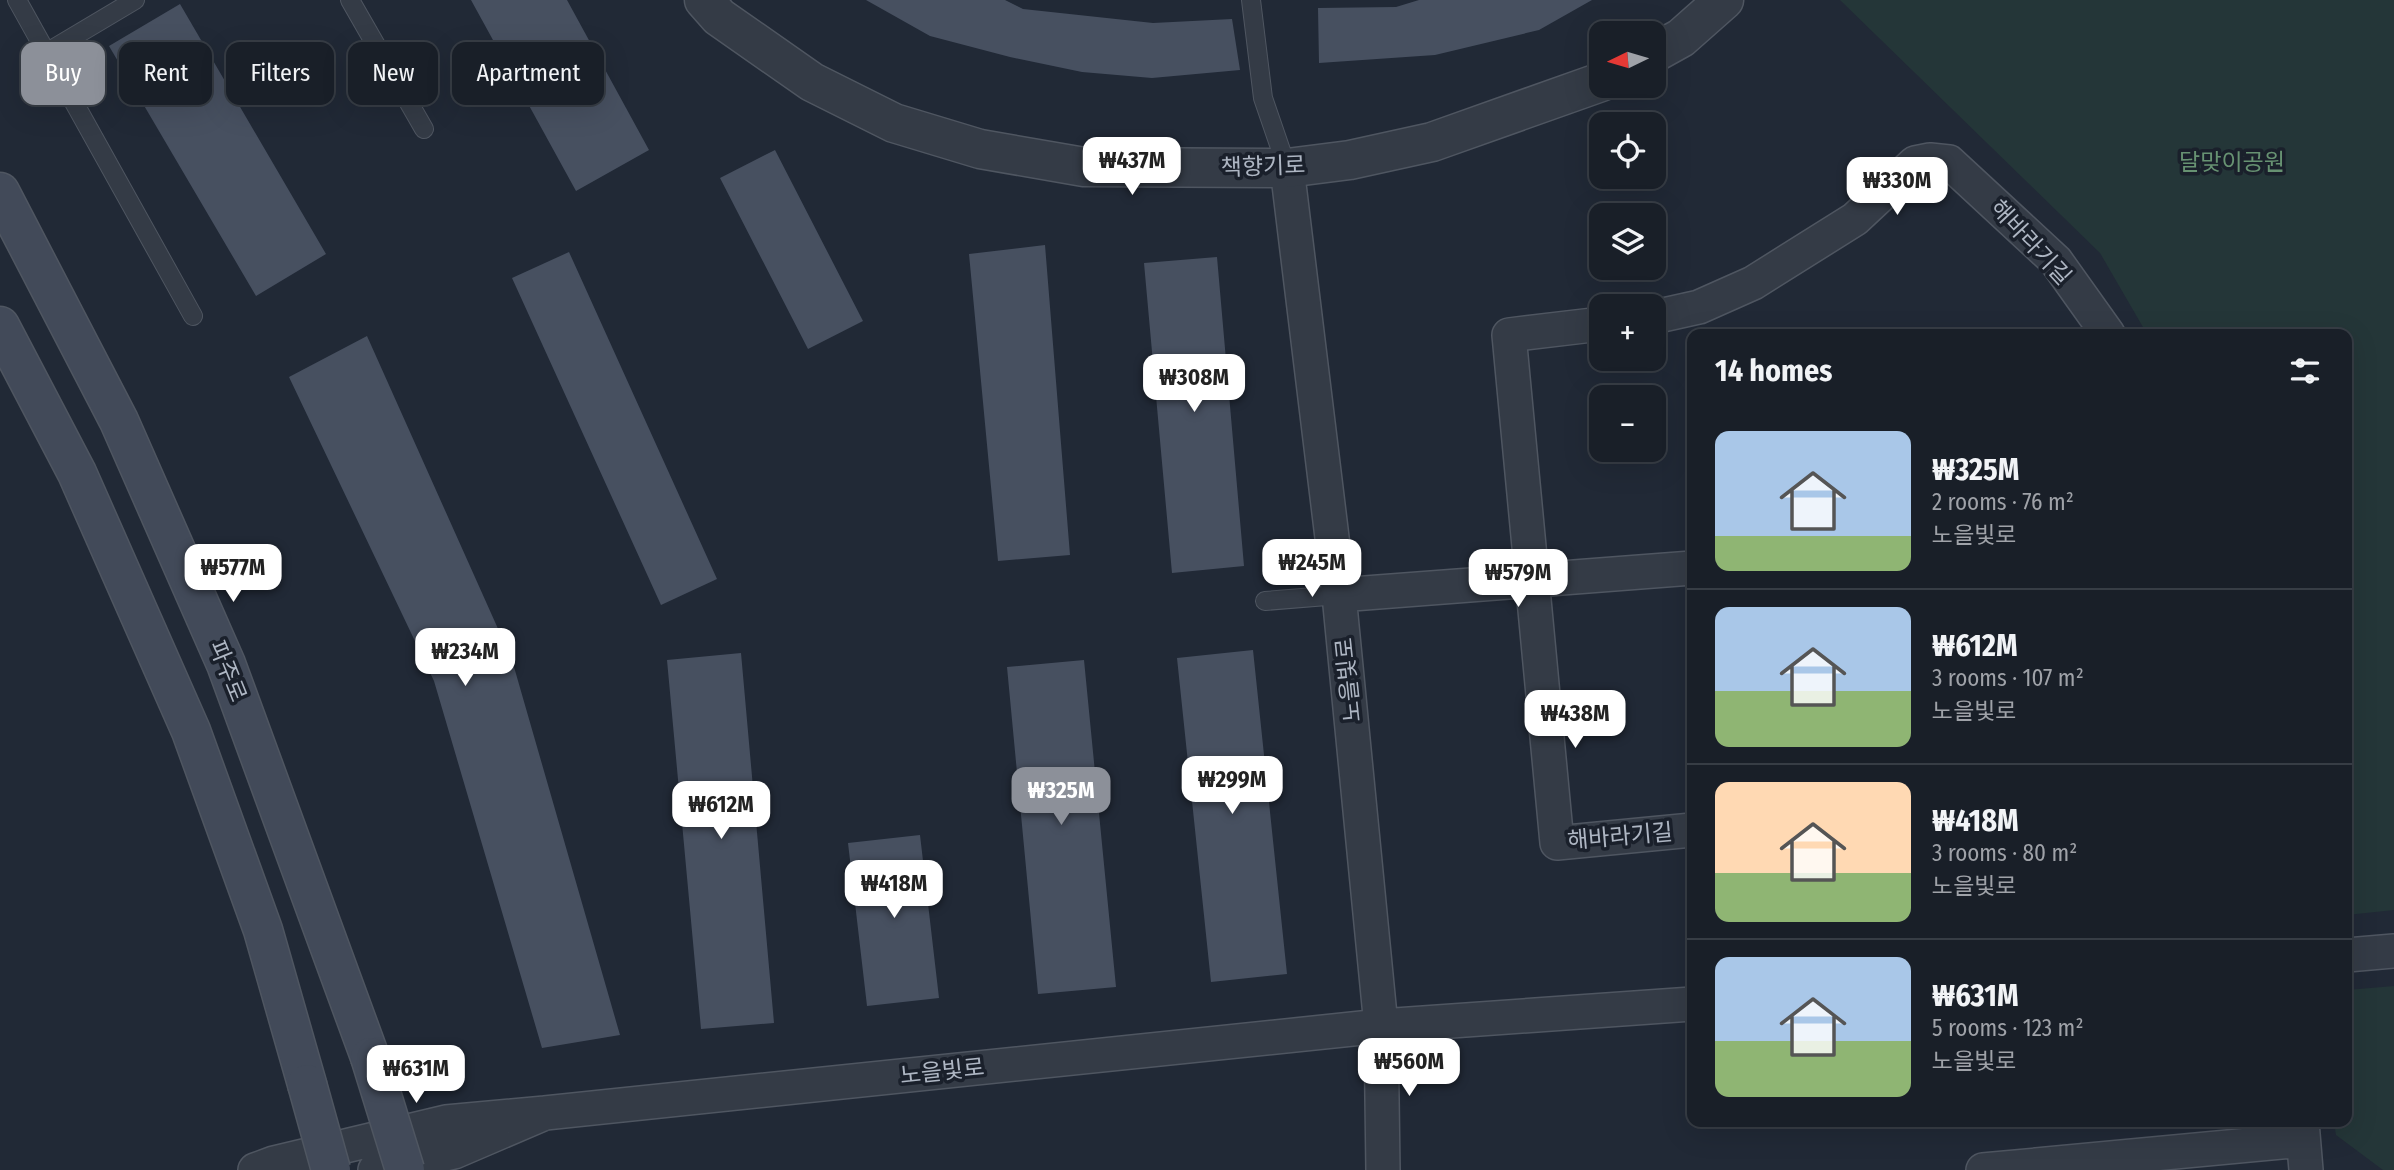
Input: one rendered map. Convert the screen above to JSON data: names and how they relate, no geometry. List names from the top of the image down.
{
  "streets": {
    "main road": ["파주로"],
    "street": ["책향기로", "해바라기길", "노을빛로"]
  },
  "crossings": [
    ["책향기로", "노을빛로"]
  ],
  "parks": ["달맞이공원"],
  "north": "left",
  "page": {
    "map_buttons": ["+", "−"],
    "chip": [
      "Buy",
      "Rent",
      "Filters",
      "New",
      "Apartment"
    ],
    "price": [
      "₩437M",
      "₩330M",
      "₩308M",
      "₩245M",
      "₩577M",
      "₩579M",
      "₩234M",
      "₩438M",
      "₩299M",
      "₩325M",
      "₩612M",
      "₩418M",
      "₩560M",
      "₩631M"
    ],
    "heading": "14 homes",
    "list": [
      {
        "name": "₩325M",
        "note": "2 rooms · 76 m² · 노을빛로"
      },
      {
        "name": "₩612M",
        "note": "3 rooms · 107 m² · 노을빛로"
      },
      {
        "name": "₩418M",
        "note": "3 rooms · 80 m² · 노을빛로"
      },
      {
        "name": "₩631M",
        "note": "5 rooms · 123 m² · 노을빛로"
      }
    ]
  }
}
